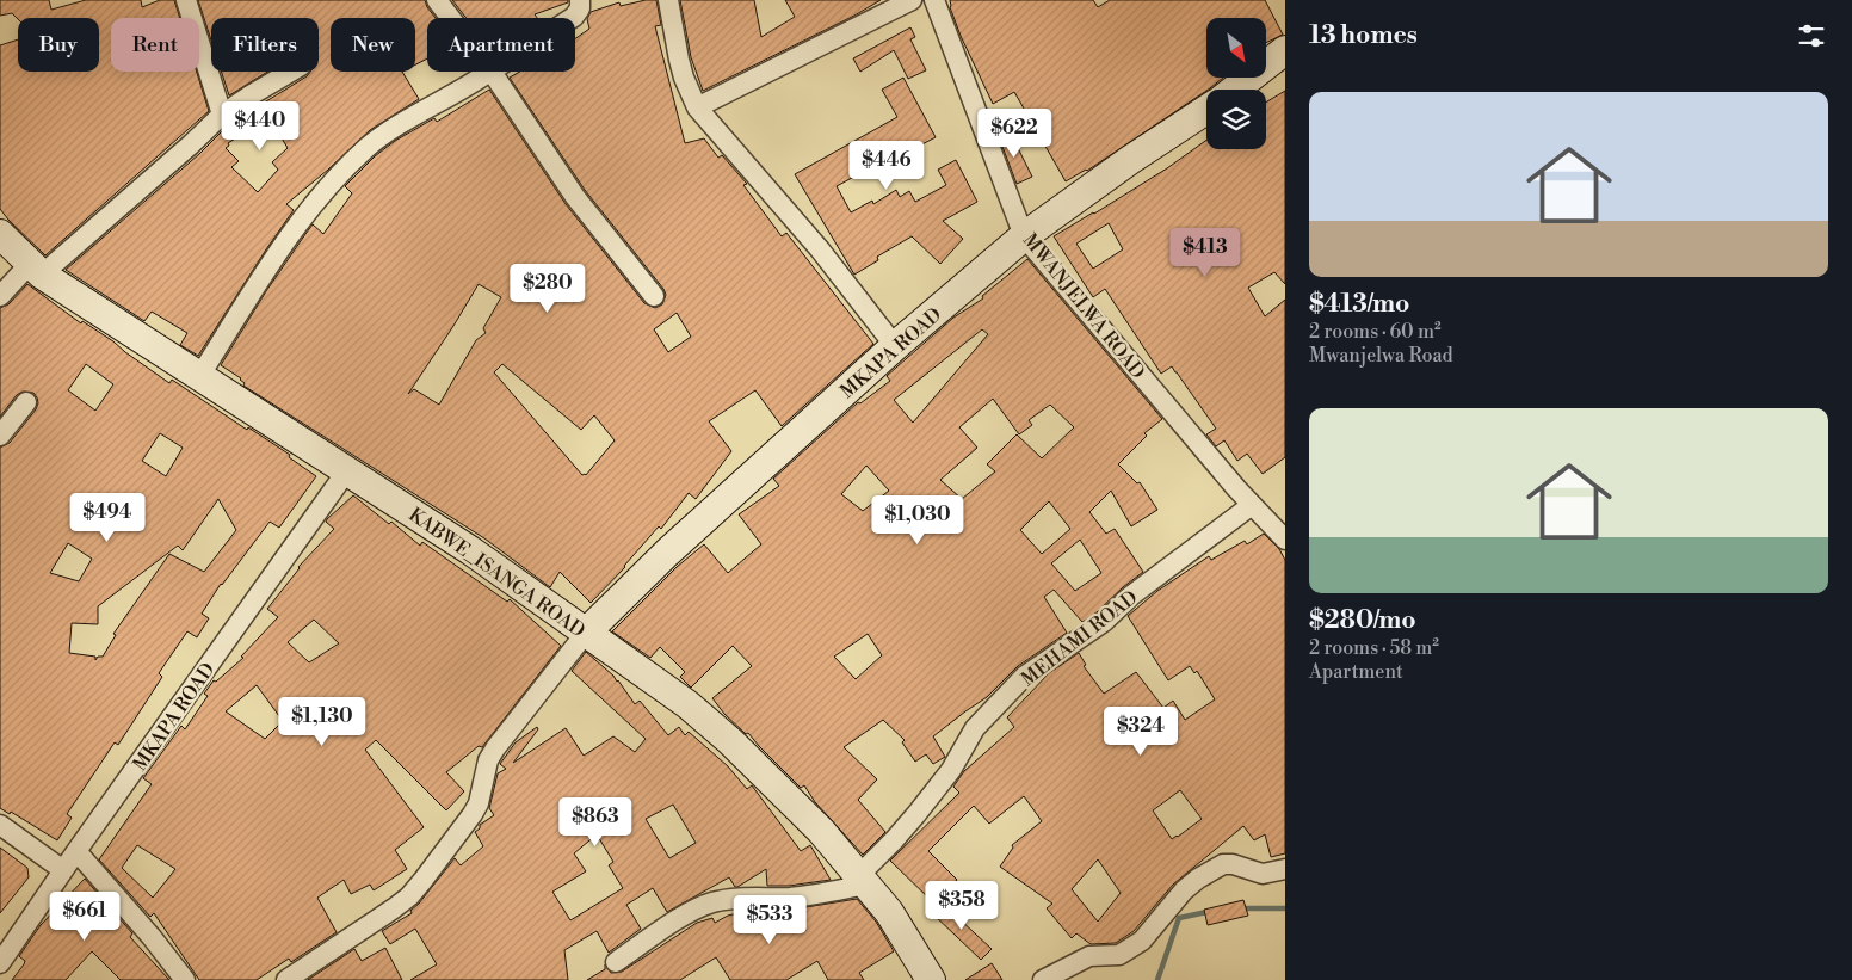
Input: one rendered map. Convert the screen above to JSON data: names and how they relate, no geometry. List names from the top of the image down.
{
  "streets": {
    "street": [
      "MWANJELWA ROAD",
      "MKAPA ROAD",
      "KABWE_ISANGA ROAD",
      "MEHAMI ROAD"
    ]
  },
  "crossings": [
    ["MWANJELWA ROAD", "MKAPA ROAD"],
    ["MWANJELWA ROAD", "MEHAMI ROAD"],
    ["MKAPA ROAD", "KABWE_ISANGA ROAD"],
    ["KABWE_ISANGA ROAD", "MEHAMI ROAD"]
  ],
  "north": "bottom right",
  "page": {
    "heading": "13 homes",
    "chip": [
      "Buy",
      "Rent",
      "Filters",
      "New",
      "Apartment"
    ],
    "list": [
      {
        "name": "$413/mo",
        "note": "2 rooms · 60 m² · Mwanjelwa Road"
      },
      {
        "name": "$280/mo",
        "note": "2 rooms · 58 m² · Apartment"
      }
    ],
    "price": [
      "$440",
      "$622",
      "$446",
      "$413",
      "$280",
      "$494",
      "$1,030",
      "$1,130",
      "$324",
      "$863",
      "$358",
      "$661",
      "$533"
    ]
  }
}
